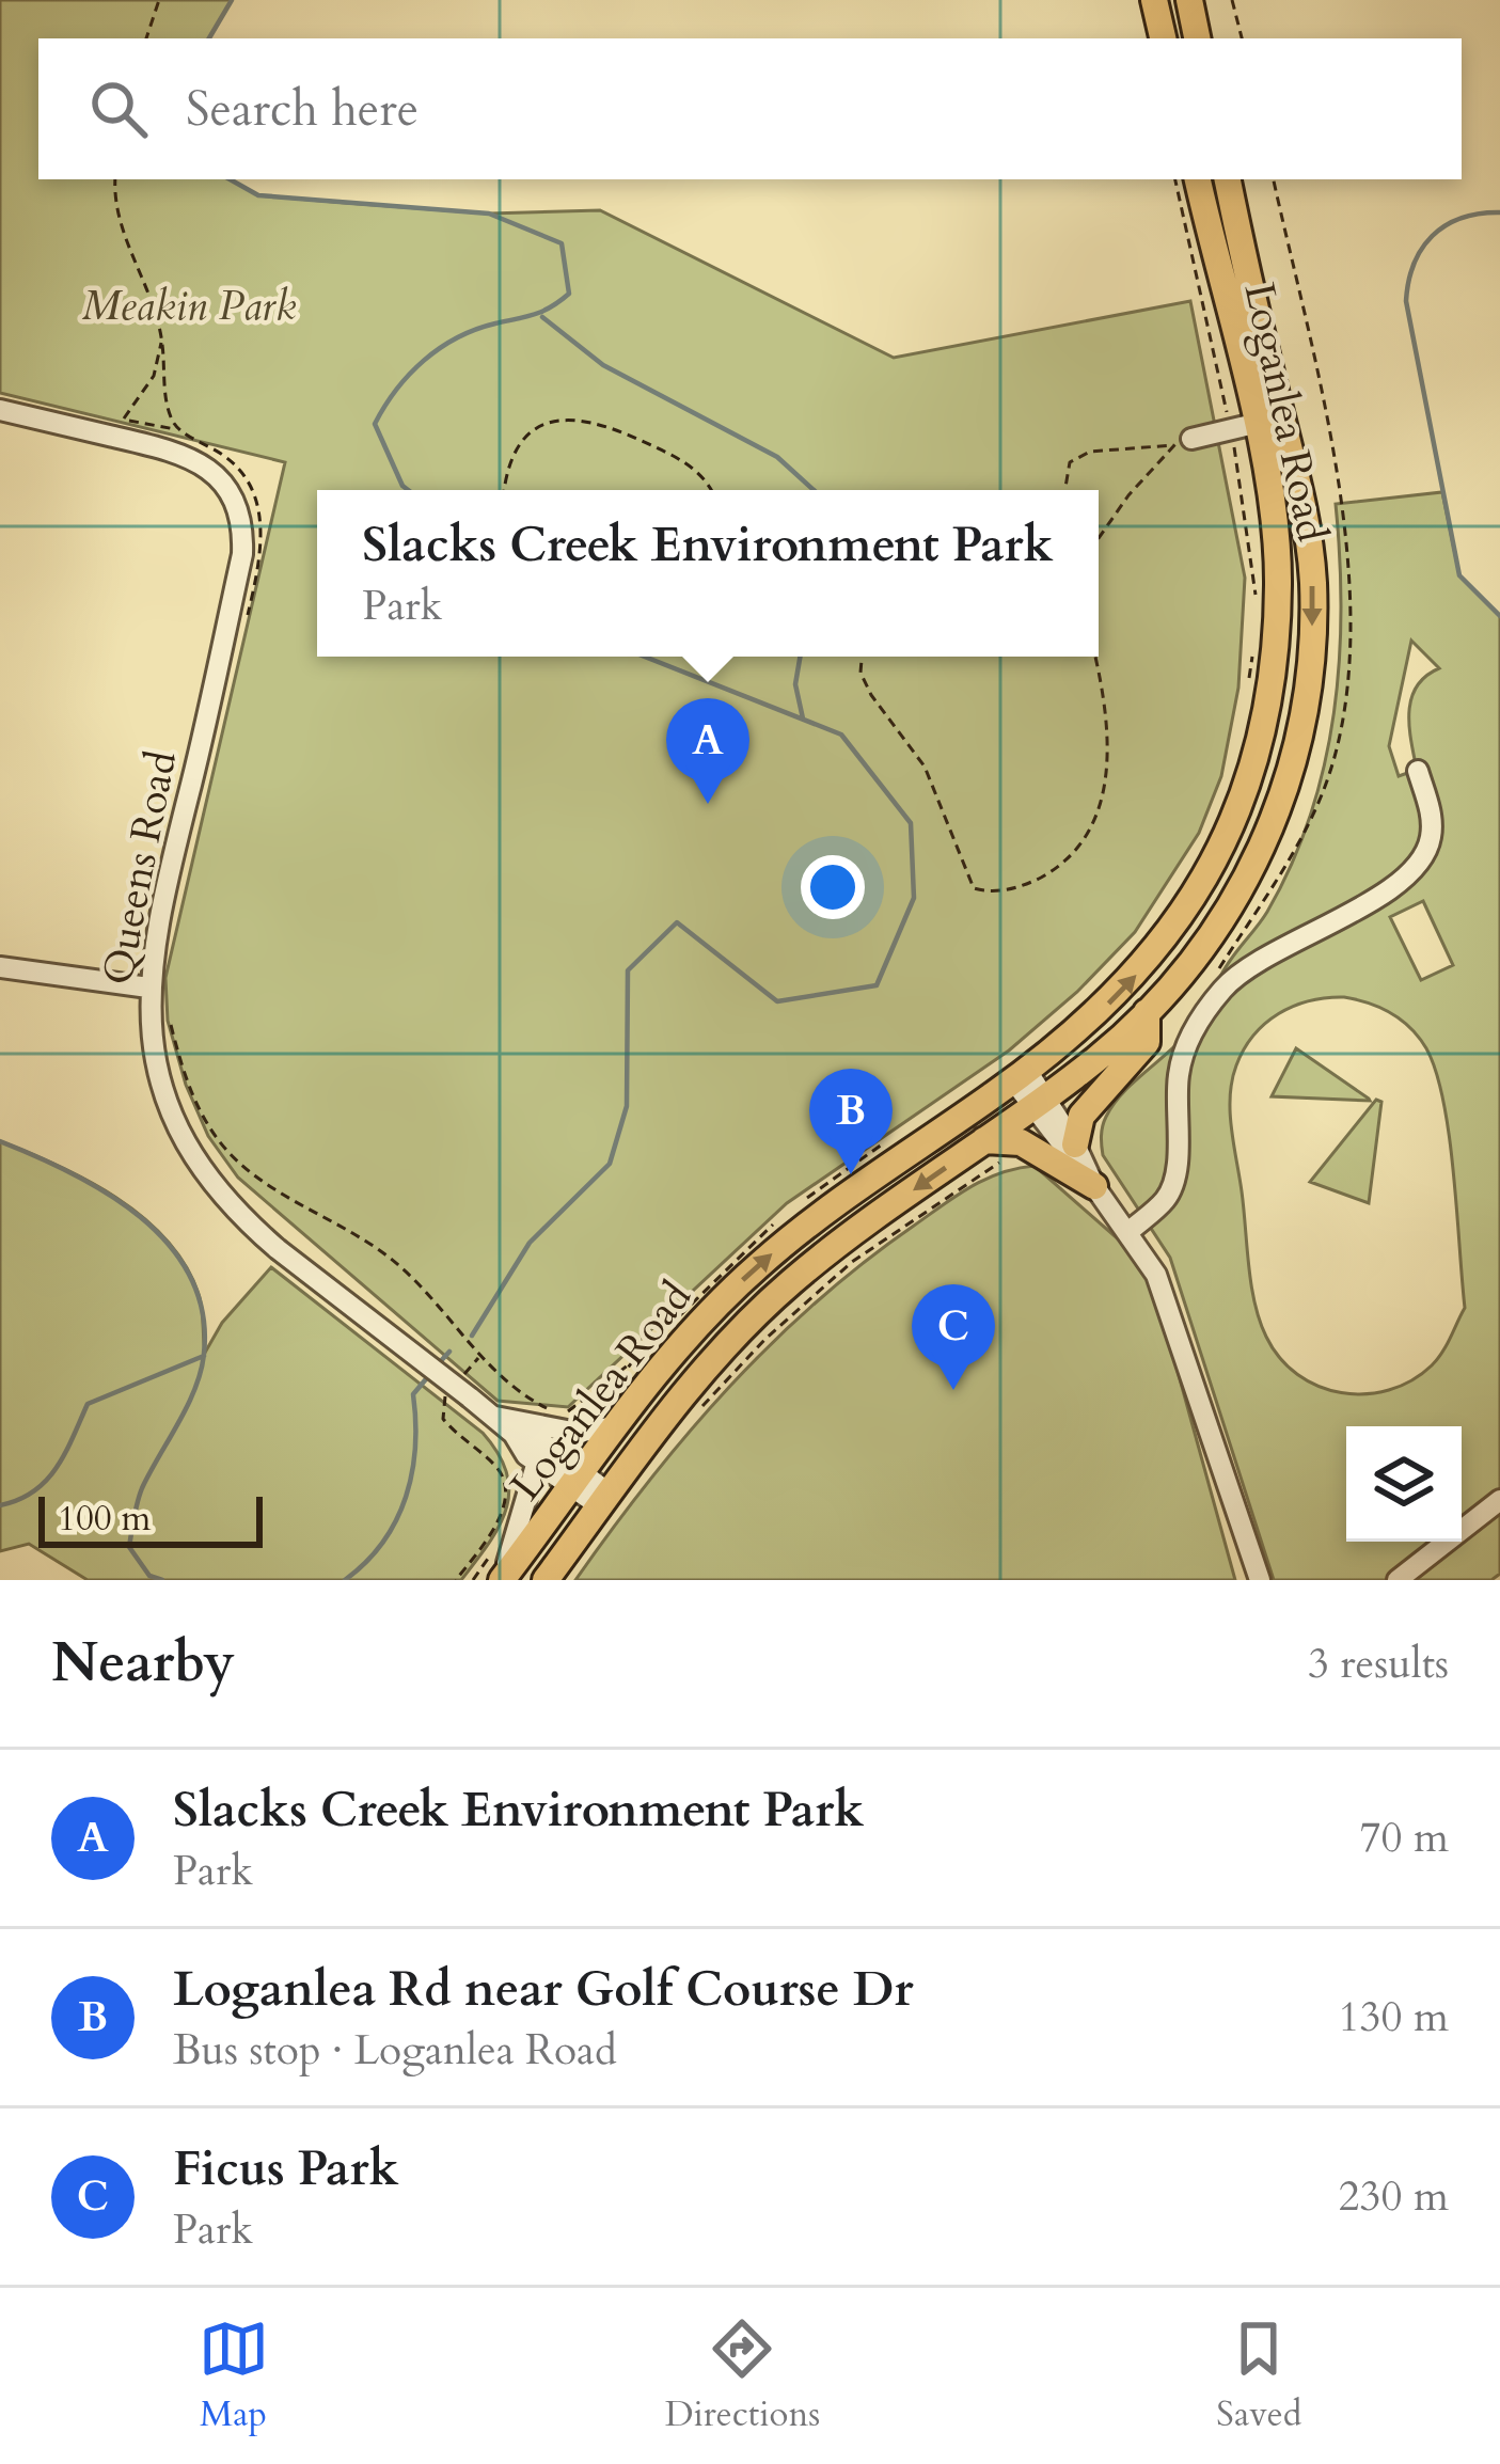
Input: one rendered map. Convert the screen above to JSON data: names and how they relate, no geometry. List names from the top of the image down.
{
  "streets": {
    "main road": ["Loganlea Road"],
    "street": ["Queens Road"]
  },
  "crossings": [
    ["Loganlea Road", "Queens Road"]
  ],
  "parks": ["Meakin Park"],
  "scale_bar": "100 m",
  "page": {
    "search": "Search here",
    "popup": ["Slacks Creek Environment Park", "Park"],
    "pins": ["A", "B", "C"],
    "scale": "100 m",
    "heading": ["Nearby", "3 results"],
    "list": [
      {
        "mark": "A",
        "name": "Slacks Creek Environment Park",
        "note": "Park",
        "value": "70 m"
      },
      {
        "mark": "B",
        "name": "Loganlea Rd near Golf Course Dr",
        "note": "Bus stop · Loganlea Road",
        "value": "130 m"
      },
      {
        "mark": "C",
        "name": "Ficus Park",
        "note": "Park",
        "value": "230 m"
      }
    ],
    "nav": ["Map", "Directions", "Saved"]
  }
}
